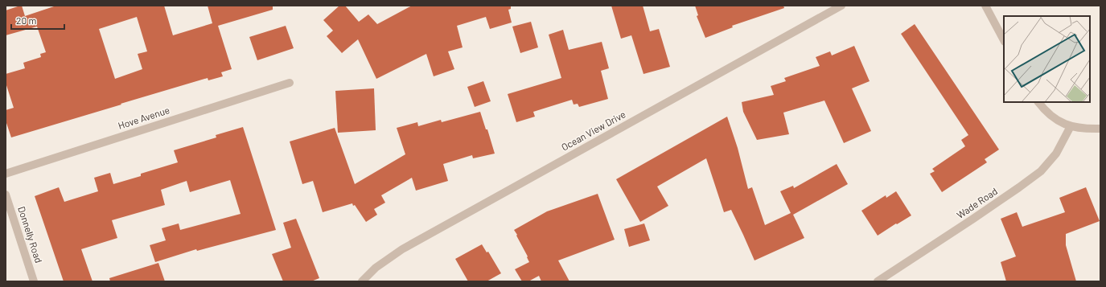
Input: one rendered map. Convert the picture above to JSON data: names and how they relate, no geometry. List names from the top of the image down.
{
  "streets": {
    "street": [
      "Hove Avenue",
      "Ocean View Drive",
      "Wade Road",
      "Donnelly Road"
    ]
  },
  "scale_bar": "20 m"
}
